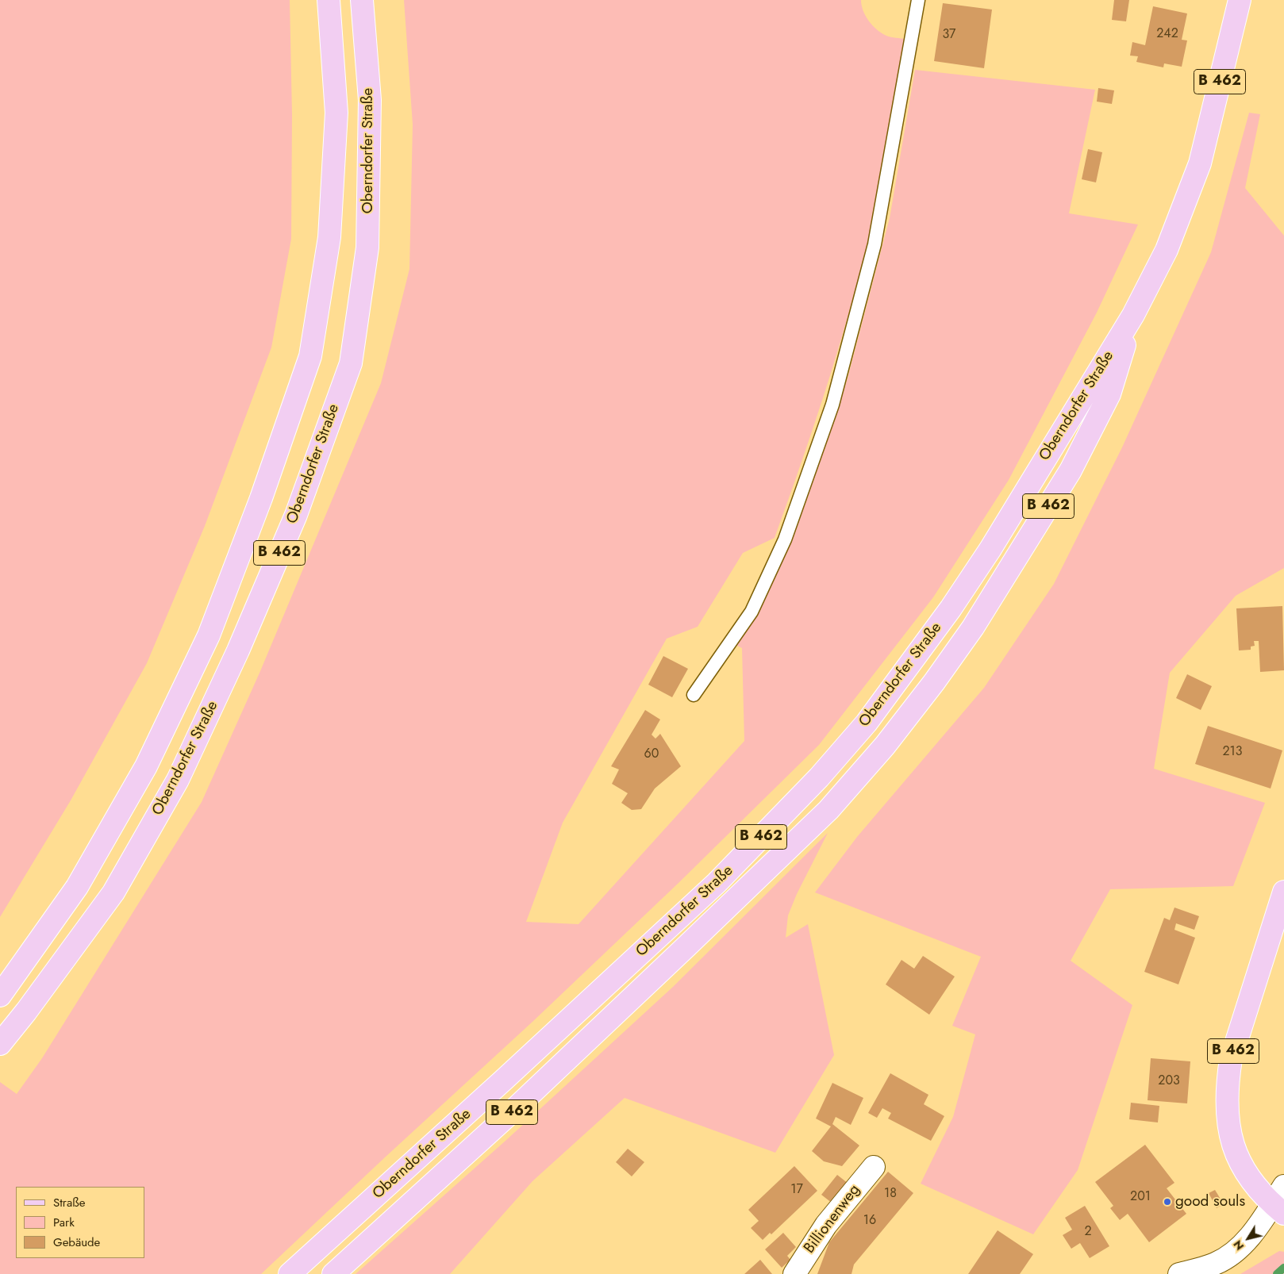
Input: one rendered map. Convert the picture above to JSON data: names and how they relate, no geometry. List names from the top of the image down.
{
  "streets": {
    "main road": ["B 462", "Oberndorfer Straße"],
    "street": ["Billionenweg"]
  },
  "places": ["good souls"],
  "house_numbers": [
    "242",
    "37",
    "213",
    "60",
    "203",
    "17",
    "18",
    "201",
    "16",
    "2"
  ],
  "legend": ["Straße", "Park", "Gebäude"],
  "north": "bottom left"
}
